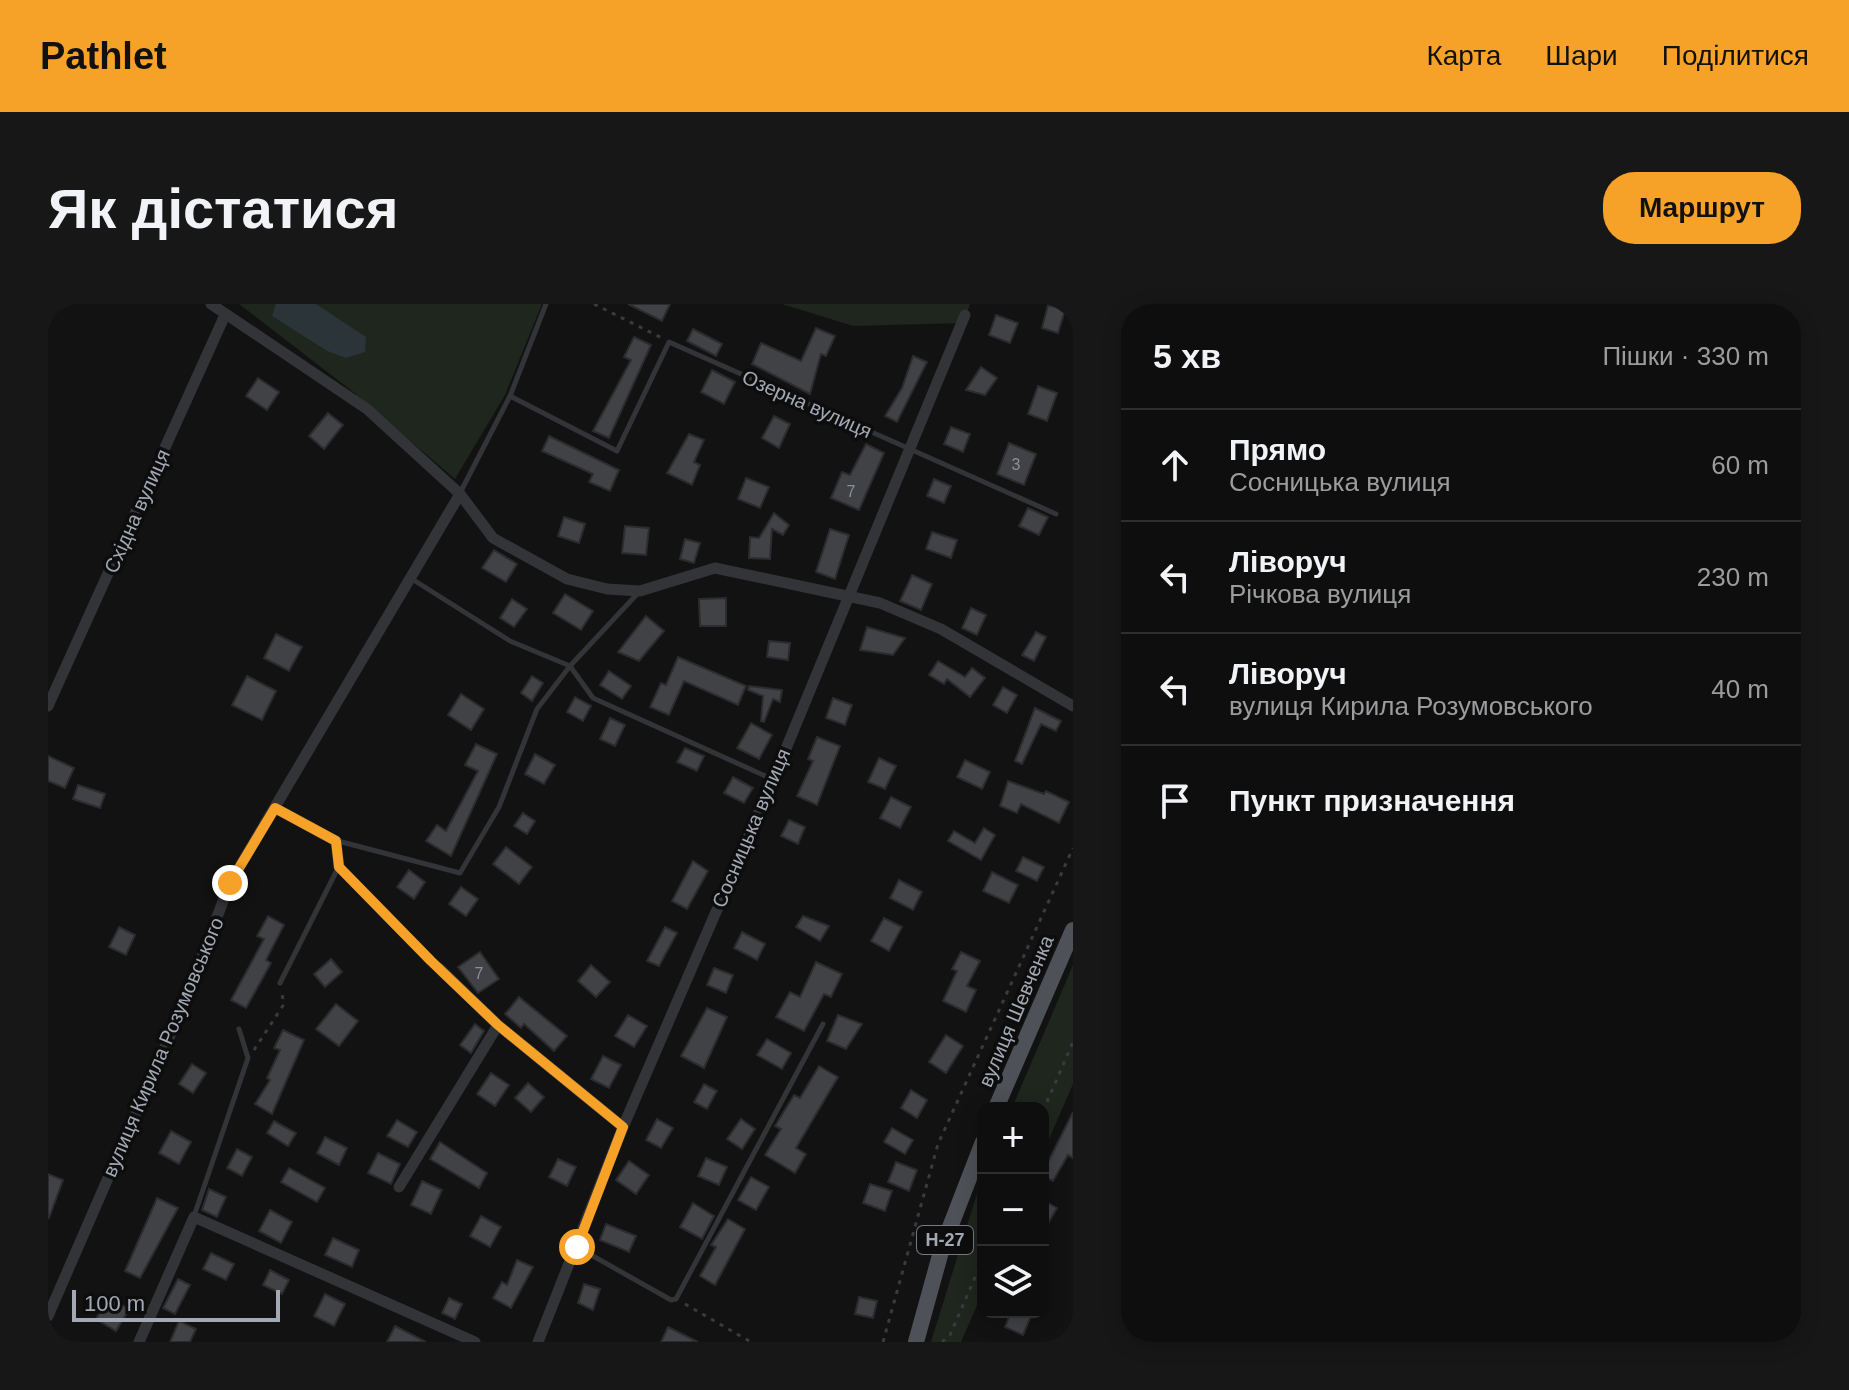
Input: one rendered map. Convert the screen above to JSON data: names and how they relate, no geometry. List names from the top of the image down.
{
  "streets": {
    "main road": ["вулиця Шевченка", "Н-27"],
    "street": ["Східна вулиця", "Сосницька вулиця", "вулиця Кирила Розумовського"],
    "lane": ["Озерна вулиця"]
  },
  "crossings": [
    ["Озерна вулиця", "Сосницька вулиця"]
  ],
  "house_numbers": ["3", "7", "7"],
  "scale_bar": "100 m",
  "page": {
    "header": "Pathlet",
    "nav": ["Карта", "Шари", "Поділитися"],
    "buttons": "Маршрут",
    "title": "Як дістатися",
    "heading": ["5 хв", "Пішки · 330 m"],
    "list": [
      ["Прямо", "Сосницька вулиця", "60 m"],
      ["Ліворуч", "Річкова вулиця", "230 m"],
      ["Ліворуч", "вулиця Кирила Розумовського", "40 m"],
      "Пункт призначення"
    ],
    "map_buttons": ["+", "−"],
    "scale": "100 m"
  }
}
